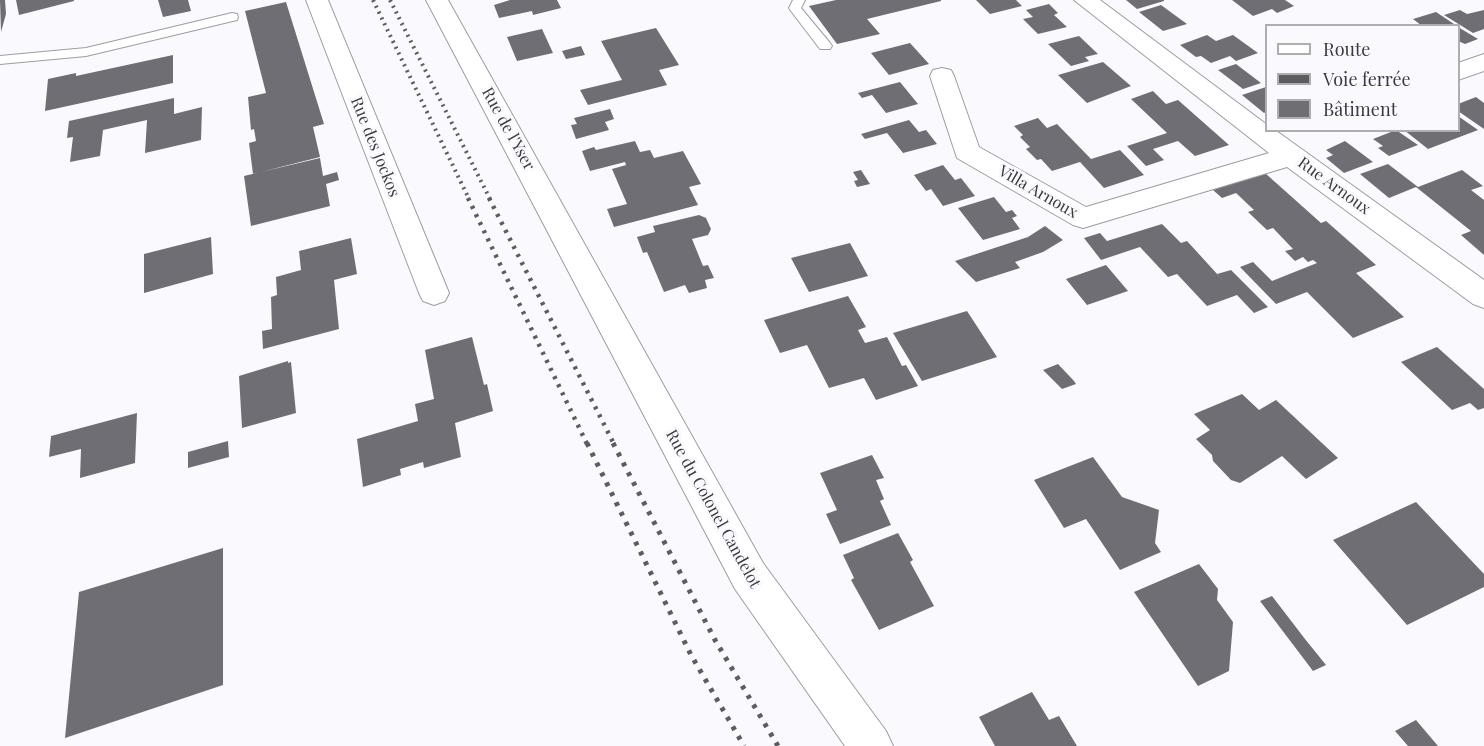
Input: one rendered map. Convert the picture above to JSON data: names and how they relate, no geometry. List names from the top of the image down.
{
  "streets": {
    "street": [
      "Rue de l'Yser",
      "Rue des Jockos",
      "Rue Arnoux",
      "Villa Arnoux",
      "Rue du Colonel Candelot"
    ]
  },
  "crossings": [
    ["Rue de l'Yser", "Rue du Colonel Candelot"],
    ["Rue Arnoux", "Villa Arnoux"]
  ],
  "legend": ["Route", "Voie ferrée", "Bâtiment"]
}
